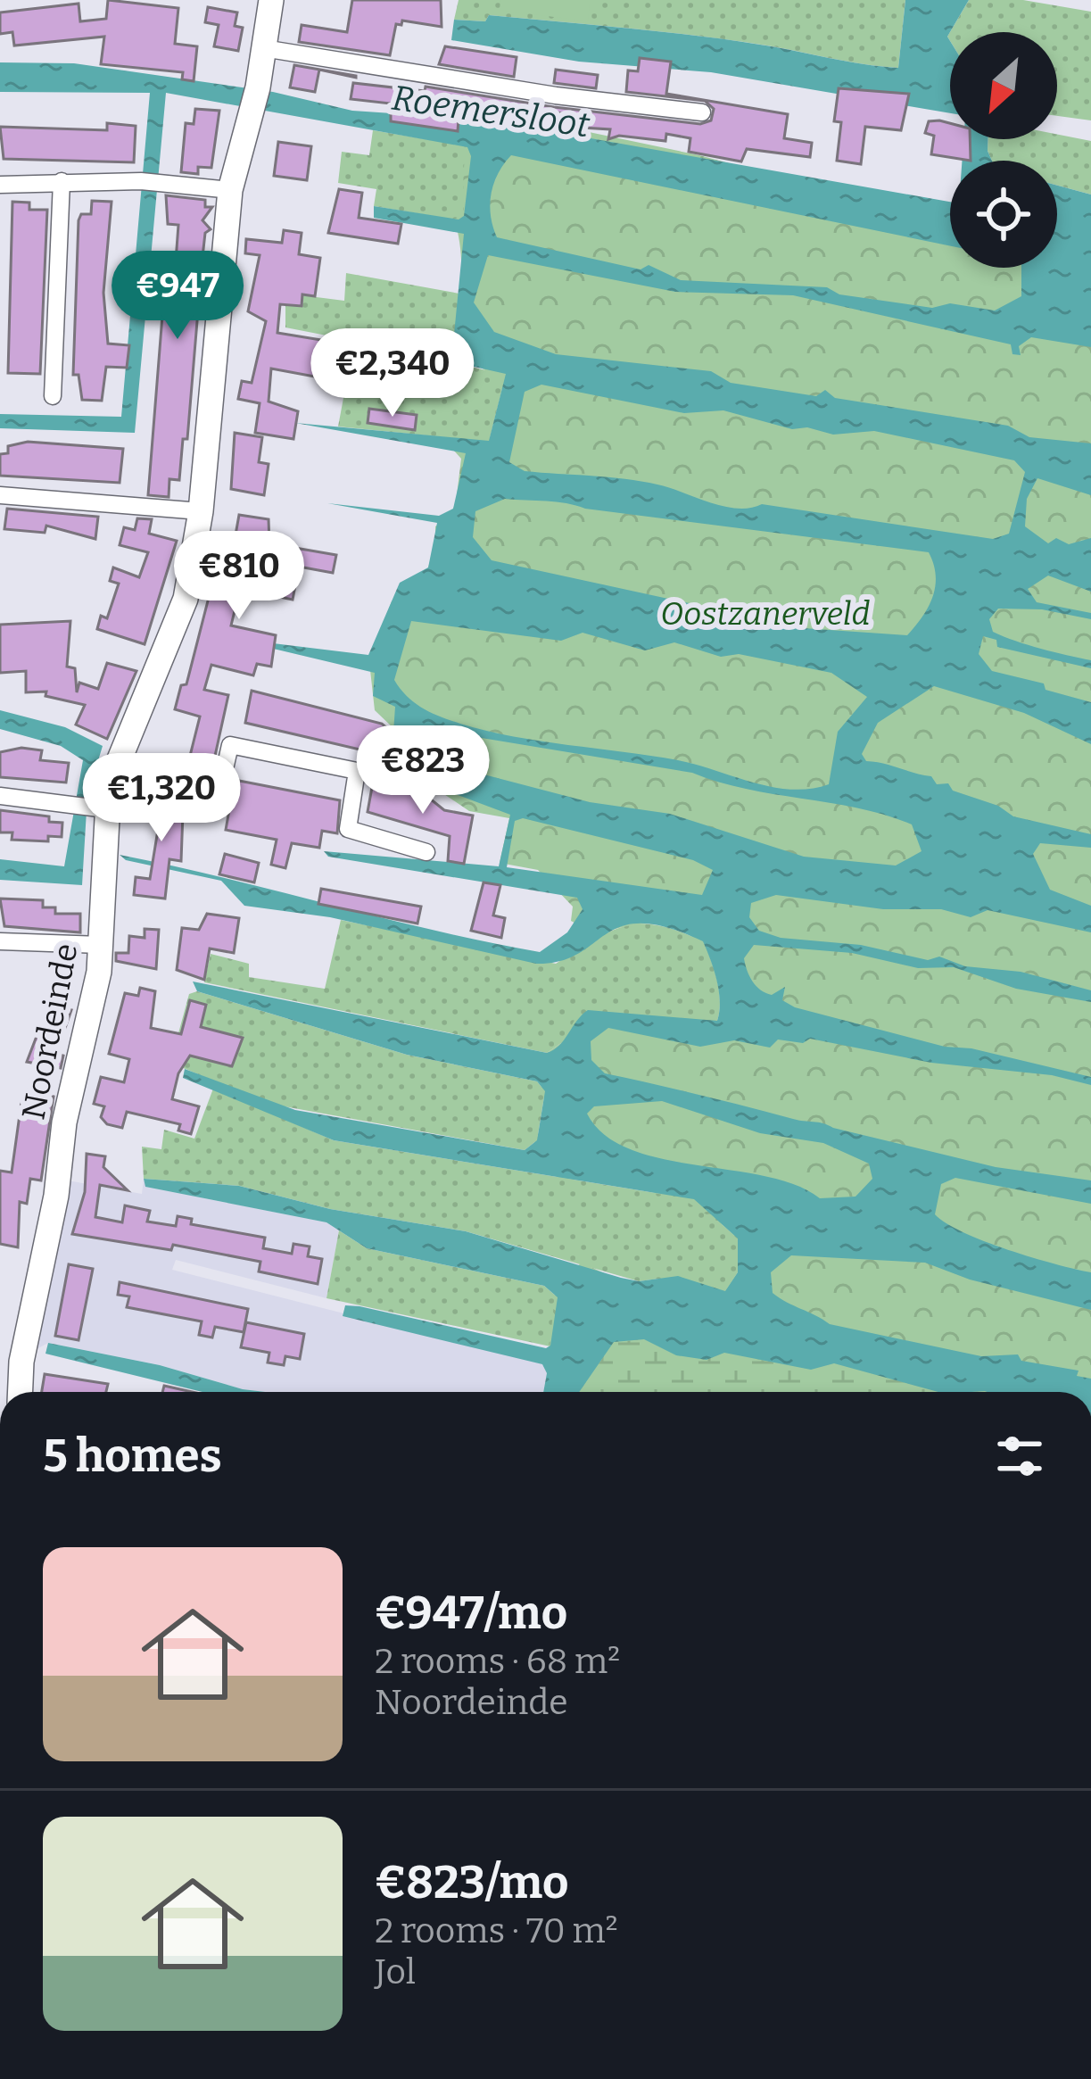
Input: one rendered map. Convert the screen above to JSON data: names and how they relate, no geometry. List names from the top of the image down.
{
  "streets": {
    "street": ["Noordeinde"]
  },
  "water": ["Roemersloot"],
  "parks": ["Oostzanerveld"],
  "north": "bottom left",
  "page": {
    "price": [
      "€947",
      "€2,340",
      "€810",
      "€823",
      "€1,320"
    ],
    "heading": "5 homes",
    "list": [
      {
        "name": "€947/mo",
        "note": "2 rooms · 68 m² · Noordeinde"
      },
      {
        "name": "€823/mo",
        "note": "2 rooms · 70 m² · Jol"
      }
    ]
  }
}
